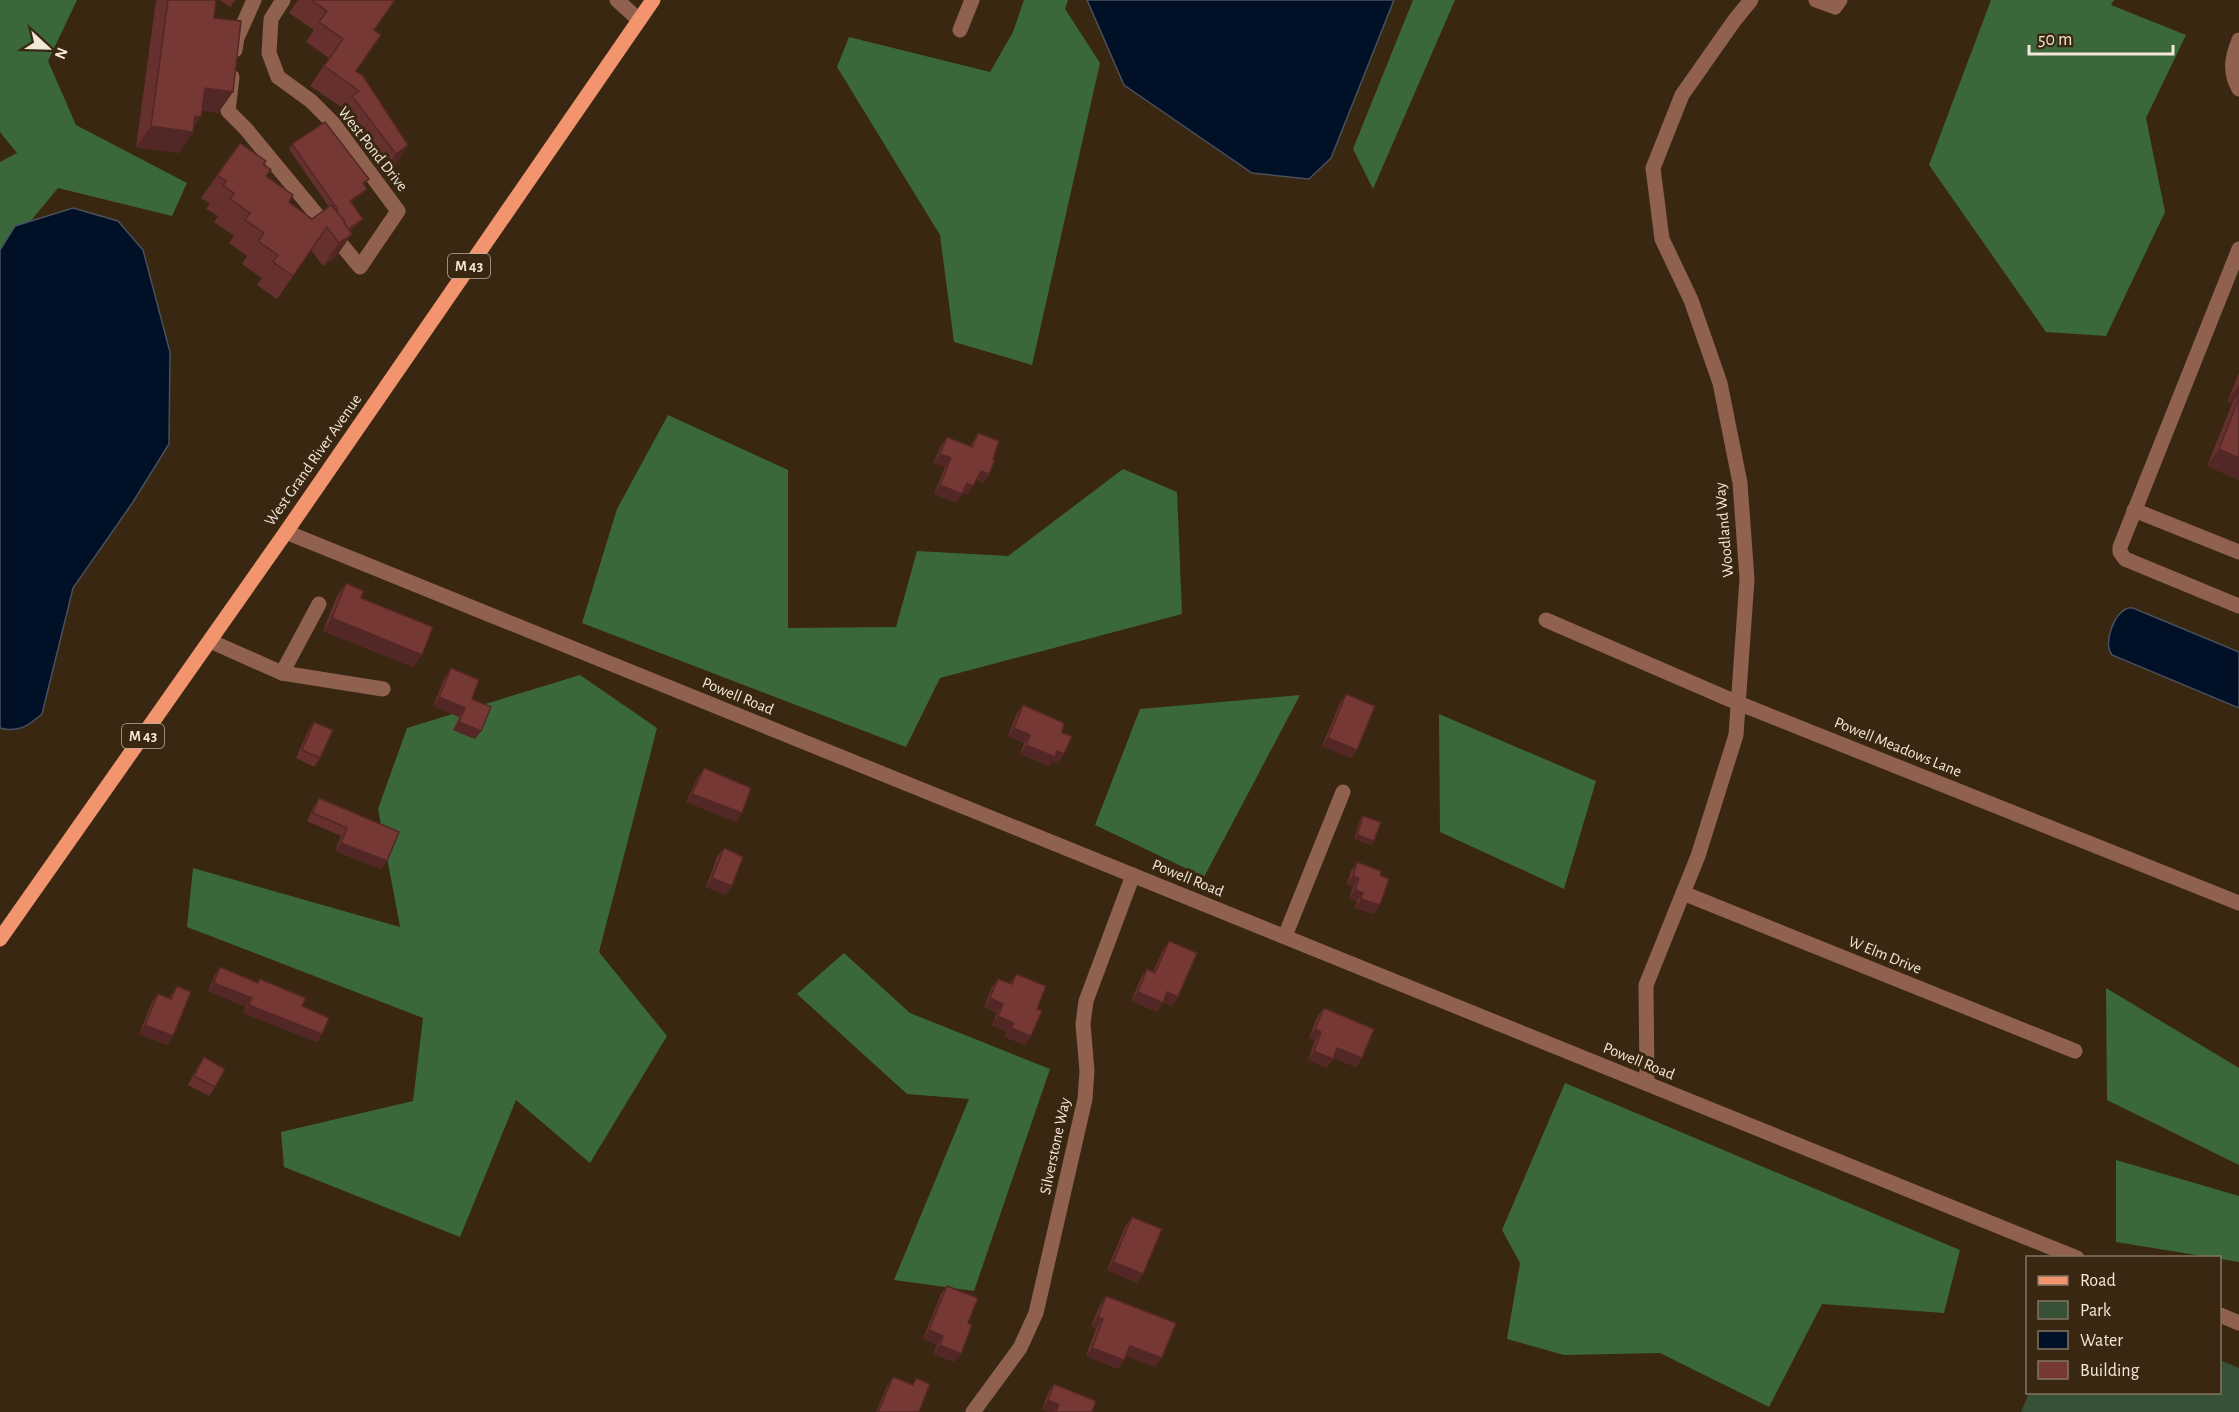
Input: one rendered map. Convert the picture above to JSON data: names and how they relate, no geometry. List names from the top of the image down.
{
  "streets": {
    "main road": ["M 43", "West Grand River Avenue"],
    "street": [
      "West Pond Drive",
      "Woodland Way",
      "Powell Road",
      "Powell Meadows Lane",
      "W Elm Drive",
      "Silverstone Way"
    ]
  },
  "crossings": [
    ["West Grand River Avenue", "Powell Road"],
    ["Woodland Way", "Powell Road"],
    ["Woodland Way", "Powell Meadows Lane"],
    ["Woodland Way", "W Elm Drive"],
    ["Powell Road", "Silverstone Way"]
  ],
  "legend": [
    "Road",
    "Park",
    "Water",
    "Building"
  ],
  "scale_bar": "50 m",
  "north": "right"
}
